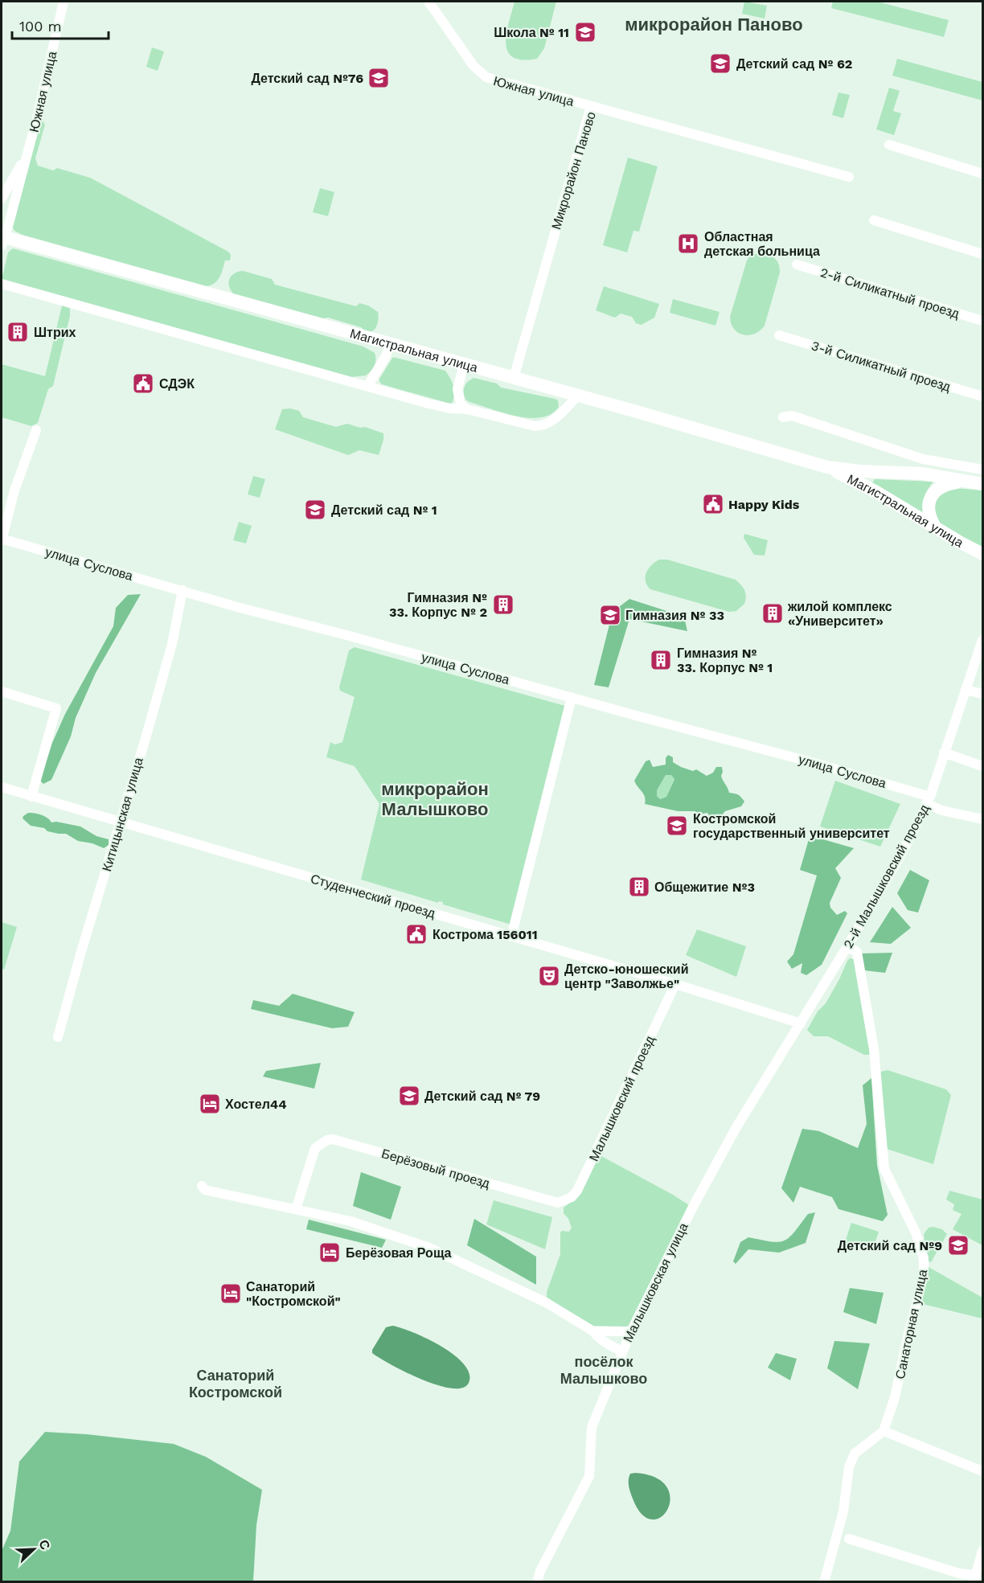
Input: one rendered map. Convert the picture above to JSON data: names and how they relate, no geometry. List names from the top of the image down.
{
  "streets": {
    "highway": ["Магистральная улица"],
    "street": [
      "Южная улица",
      "Микрорайон Паново",
      "2-й Силикатный проезд",
      "3-й Силикатный проезд",
      "улица Суслова",
      "Китицынская улица",
      "2-й Малышковский проезд",
      "Студенческий проезд",
      "Малышковский проезд",
      "Берёзовый проезд",
      "Малышковская улица",
      "Санаторная улица"
    ]
  },
  "crossings": [
    ["Южная улица", "Микрорайон Паново"],
    ["Южная улица", "Магистральная улица"],
    ["Микрорайон Паново", "Магистральная улица"],
    ["улица Суслова", "Китицынская улица"],
    ["улица Суслова", "2-й Малышковский проезд"],
    ["Китицынская улица", "Студенческий проезд"],
    ["2-й Малышковский проезд", "Студенческий проезд"],
    ["2-й Малышковский проезд", "Малышковская улица"],
    ["2-й Малышковский проезд", "Санаторная улица"],
    ["Студенческий проезд", "Малышковский проезд"],
    ["Студенческий проезд", "Малышковская улица"],
    ["Малышковский проезд", "Берёзовый проезд"]
  ],
  "districts": [
    "микрорайон Паново",
    "микрорайон Малышково",
    "посёлок Малышково",
    "Санаторий Костромской"
  ],
  "places": {
    "school or university": [
      "Школа № 11",
      "Детский сад № 62",
      "Детский сад №76",
      "Детский сад № 1",
      "Гимназия № 33",
      "Костромской государственный университет",
      "Детский сад № 79",
      "Детский сад №9"
    ],
    "hospital": ["Областная детская больница"],
    "building": [
      "Штрих",
      "Гимназия № 33. Корпус № 2",
      "жилой комплекс «Университет»",
      "Гимназия № 33. Корпус № 1",
      "Общежитие №3"
    ],
    "public building": ["СДЭК", "Happy Kids", "Кострома 156011"],
    "theatre": ["Детско-юношеский центр \"Заволжье\""],
    "hotel": ["Хостел44", "Берёзовая Роща", "Санаторий \"Костромской\""]
  },
  "scale_bar": "100 m",
  "north": "top right"
}
